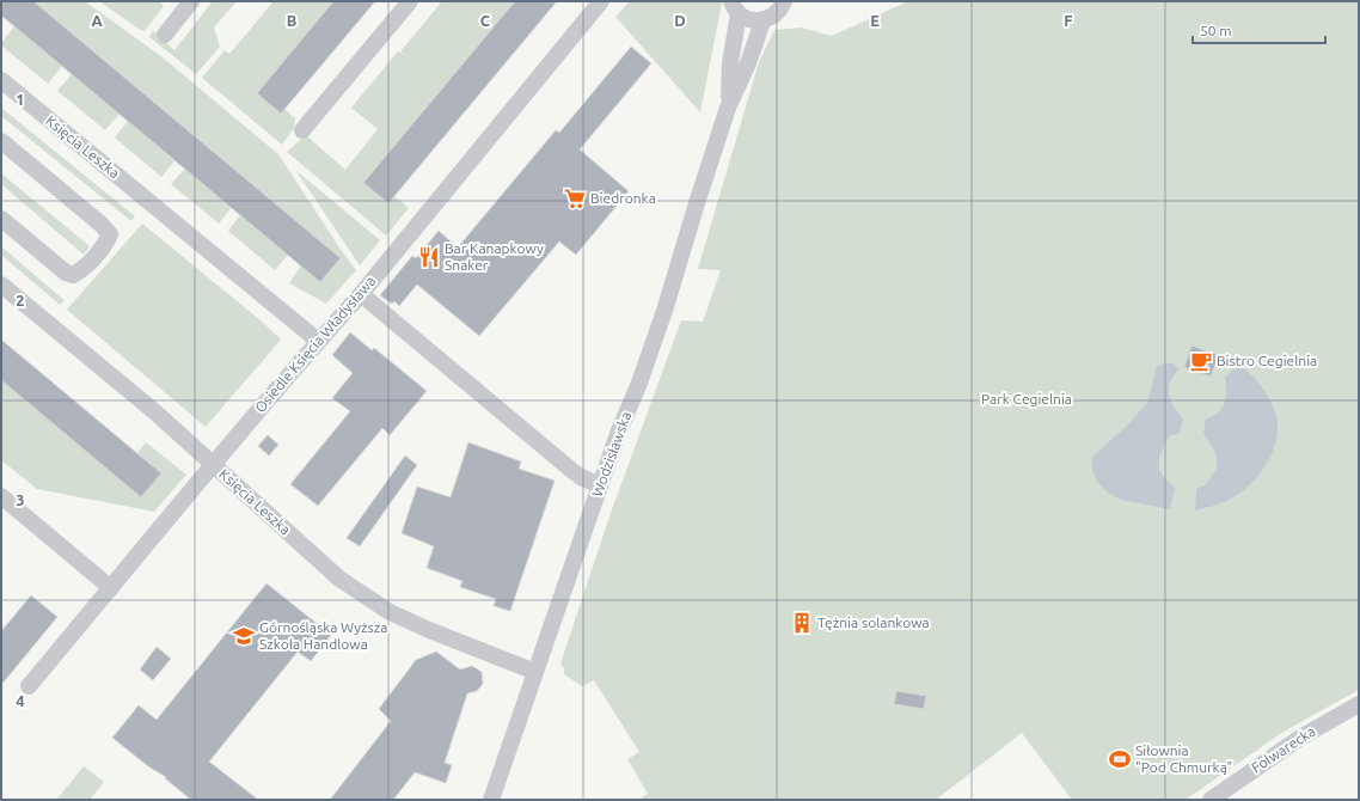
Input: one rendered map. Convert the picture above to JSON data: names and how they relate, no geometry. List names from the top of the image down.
{
  "streets": {
    "street": [
      "Księcia Leszka",
      "Osiedle Księcia Władysława",
      "Wodzisławska",
      "Folwarecka"
    ]
  },
  "crossings": [
    ["Księcia Leszka", "Osiedle Księcia Władysława"],
    ["Księcia Leszka", "Wodzisławska"]
  ],
  "parks": ["Park Cegielnia"],
  "places": {
    "supermarket": ["Biedronka"],
    "restaurant": ["Bar Kanapkowy Snaker"],
    "cafe": ["Bistro Cegielnia"],
    "building": ["Tężnia solankowa"],
    "school or university": ["Górnośląska Wyższa Szkoła Handlowa"],
    "sports": ["Siłownia \"Pod Chmurką\""]
  },
  "scale_bar": "50 m",
  "grid": {
    "columns": [
      "A",
      "B",
      "C",
      "D",
      "E",
      "F"
    ],
    "rows": [
      "1",
      "2",
      "3",
      "4"
    ]
  }
}
